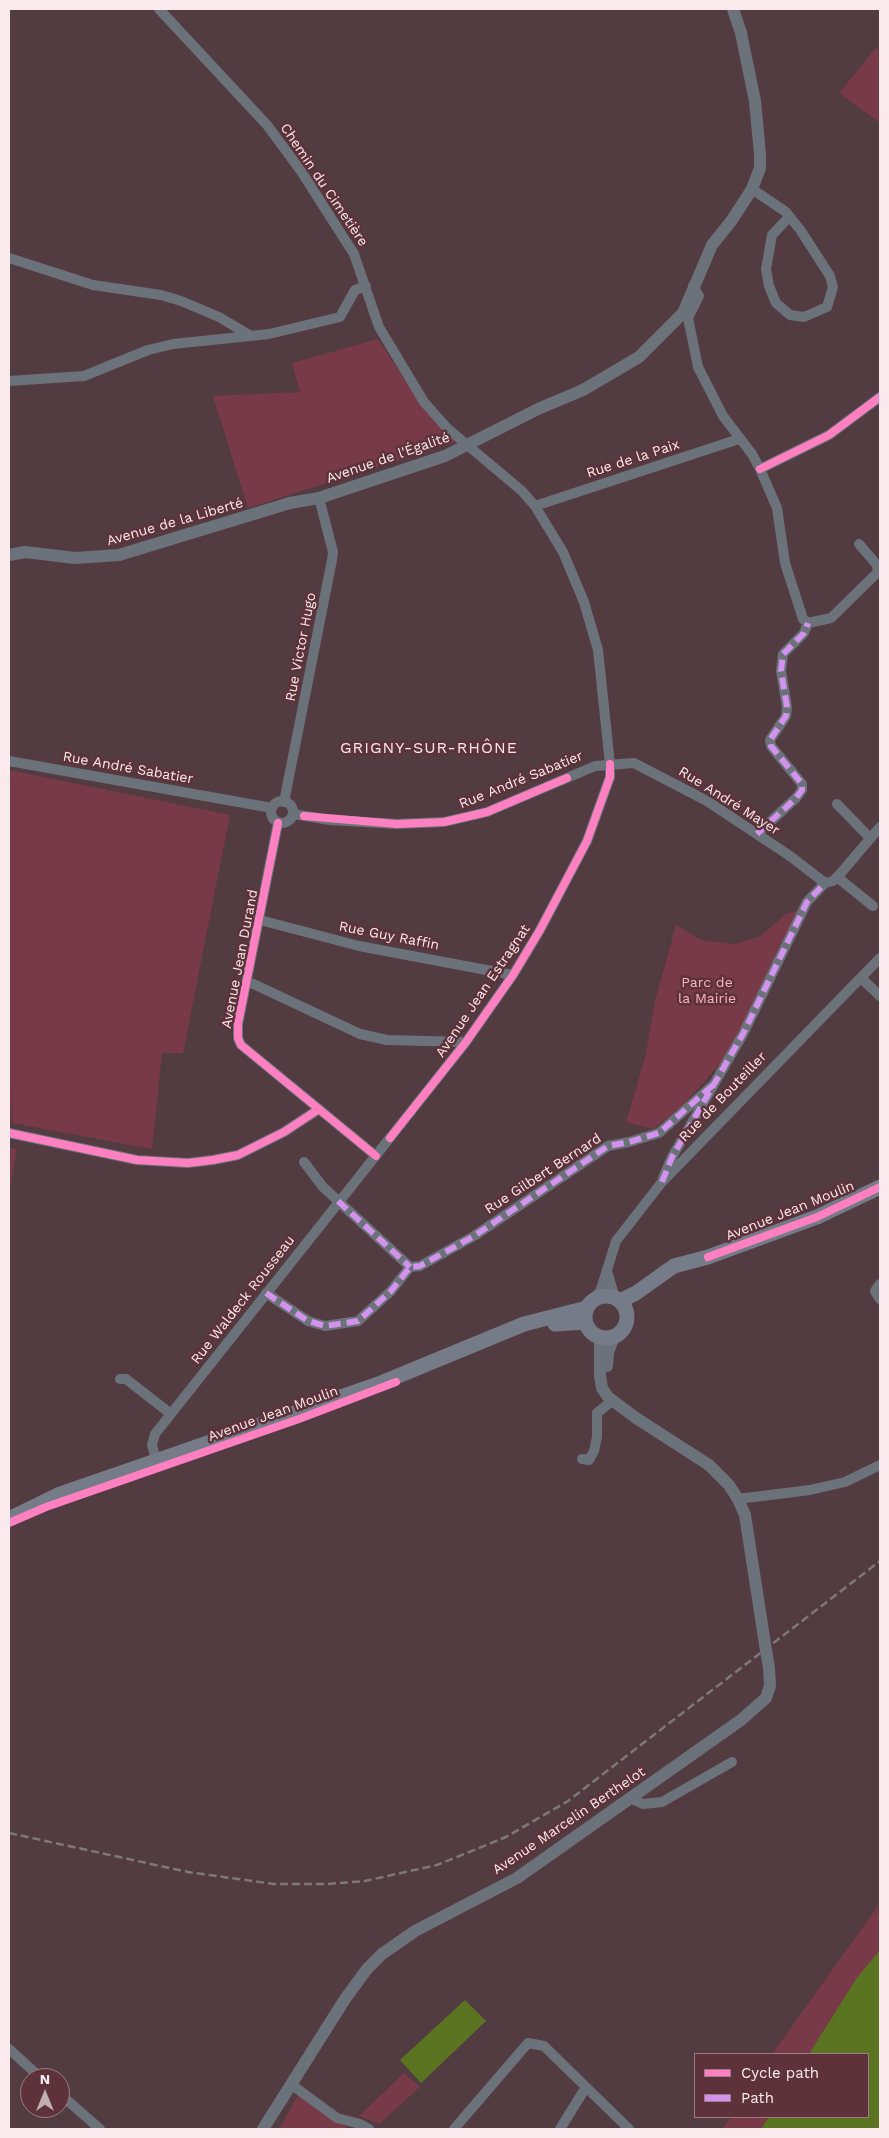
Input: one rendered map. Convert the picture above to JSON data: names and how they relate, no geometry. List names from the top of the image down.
{
  "streets": {
    "main road": ["Avenue Jean Moulin"],
    "street": [
      "Chemin du Cimetière",
      "Avenue de l'Égalité",
      "Rue de la Paix",
      "Avenue de la Liberté",
      "Rue Victor Hugo",
      "Rue André Sabatier",
      "Rue André Mayer",
      "Rue Guy Raffin",
      "Avenue Jean Durand",
      "Avenue Jean Estragnat",
      "Rue de Bouteiller",
      "Rue Gilbert Bernard",
      "Rue Waldeck Rousseau",
      "Avenue Marcelin Berthelot"
    ]
  },
  "crossings": [
    ["Chemin du Cimetière", "Avenue de l'Égalité"],
    ["Chemin du Cimetière", "Rue de la Paix"],
    ["Chemin du Cimetière", "Avenue Jean Estragnat"],
    ["Avenue de l'Égalité", "Avenue de la Liberté"],
    ["Avenue de l'Égalité", "Rue Victor Hugo"],
    ["Rue de la Paix", "Avenue Jean Estragnat"],
    ["Avenue de la Liberté", "Rue Victor Hugo"],
    ["Rue Victor Hugo", "Rue André Sabatier"],
    ["Rue Victor Hugo", "Avenue Jean Durand"],
    ["Rue André Sabatier", "Rue André Mayer"],
    ["Rue André Sabatier", "Avenue Jean Durand"],
    ["Rue André Sabatier", "Avenue Jean Estragnat"],
    ["Rue André Mayer", "Avenue Jean Estragnat"],
    ["Rue Guy Raffin", "Avenue Jean Durand"],
    ["Rue Guy Raffin", "Avenue Jean Estragnat"],
    ["Avenue Jean Durand", "Avenue Jean Estragnat"],
    ["Avenue Jean Durand", "Rue Waldeck Rousseau"],
    ["Avenue Jean Estragnat", "Rue Waldeck Rousseau"],
    ["Rue de Bouteiller", "Avenue Jean Moulin"],
    ["Avenue Jean Moulin", "Rue Waldeck Rousseau"]
  ],
  "districts": ["GRIGNY-SUR-RHÔNE"],
  "parks": ["Parc de la Mairie"],
  "legend": ["Cycle path", "Path"],
  "north": "top"
}
